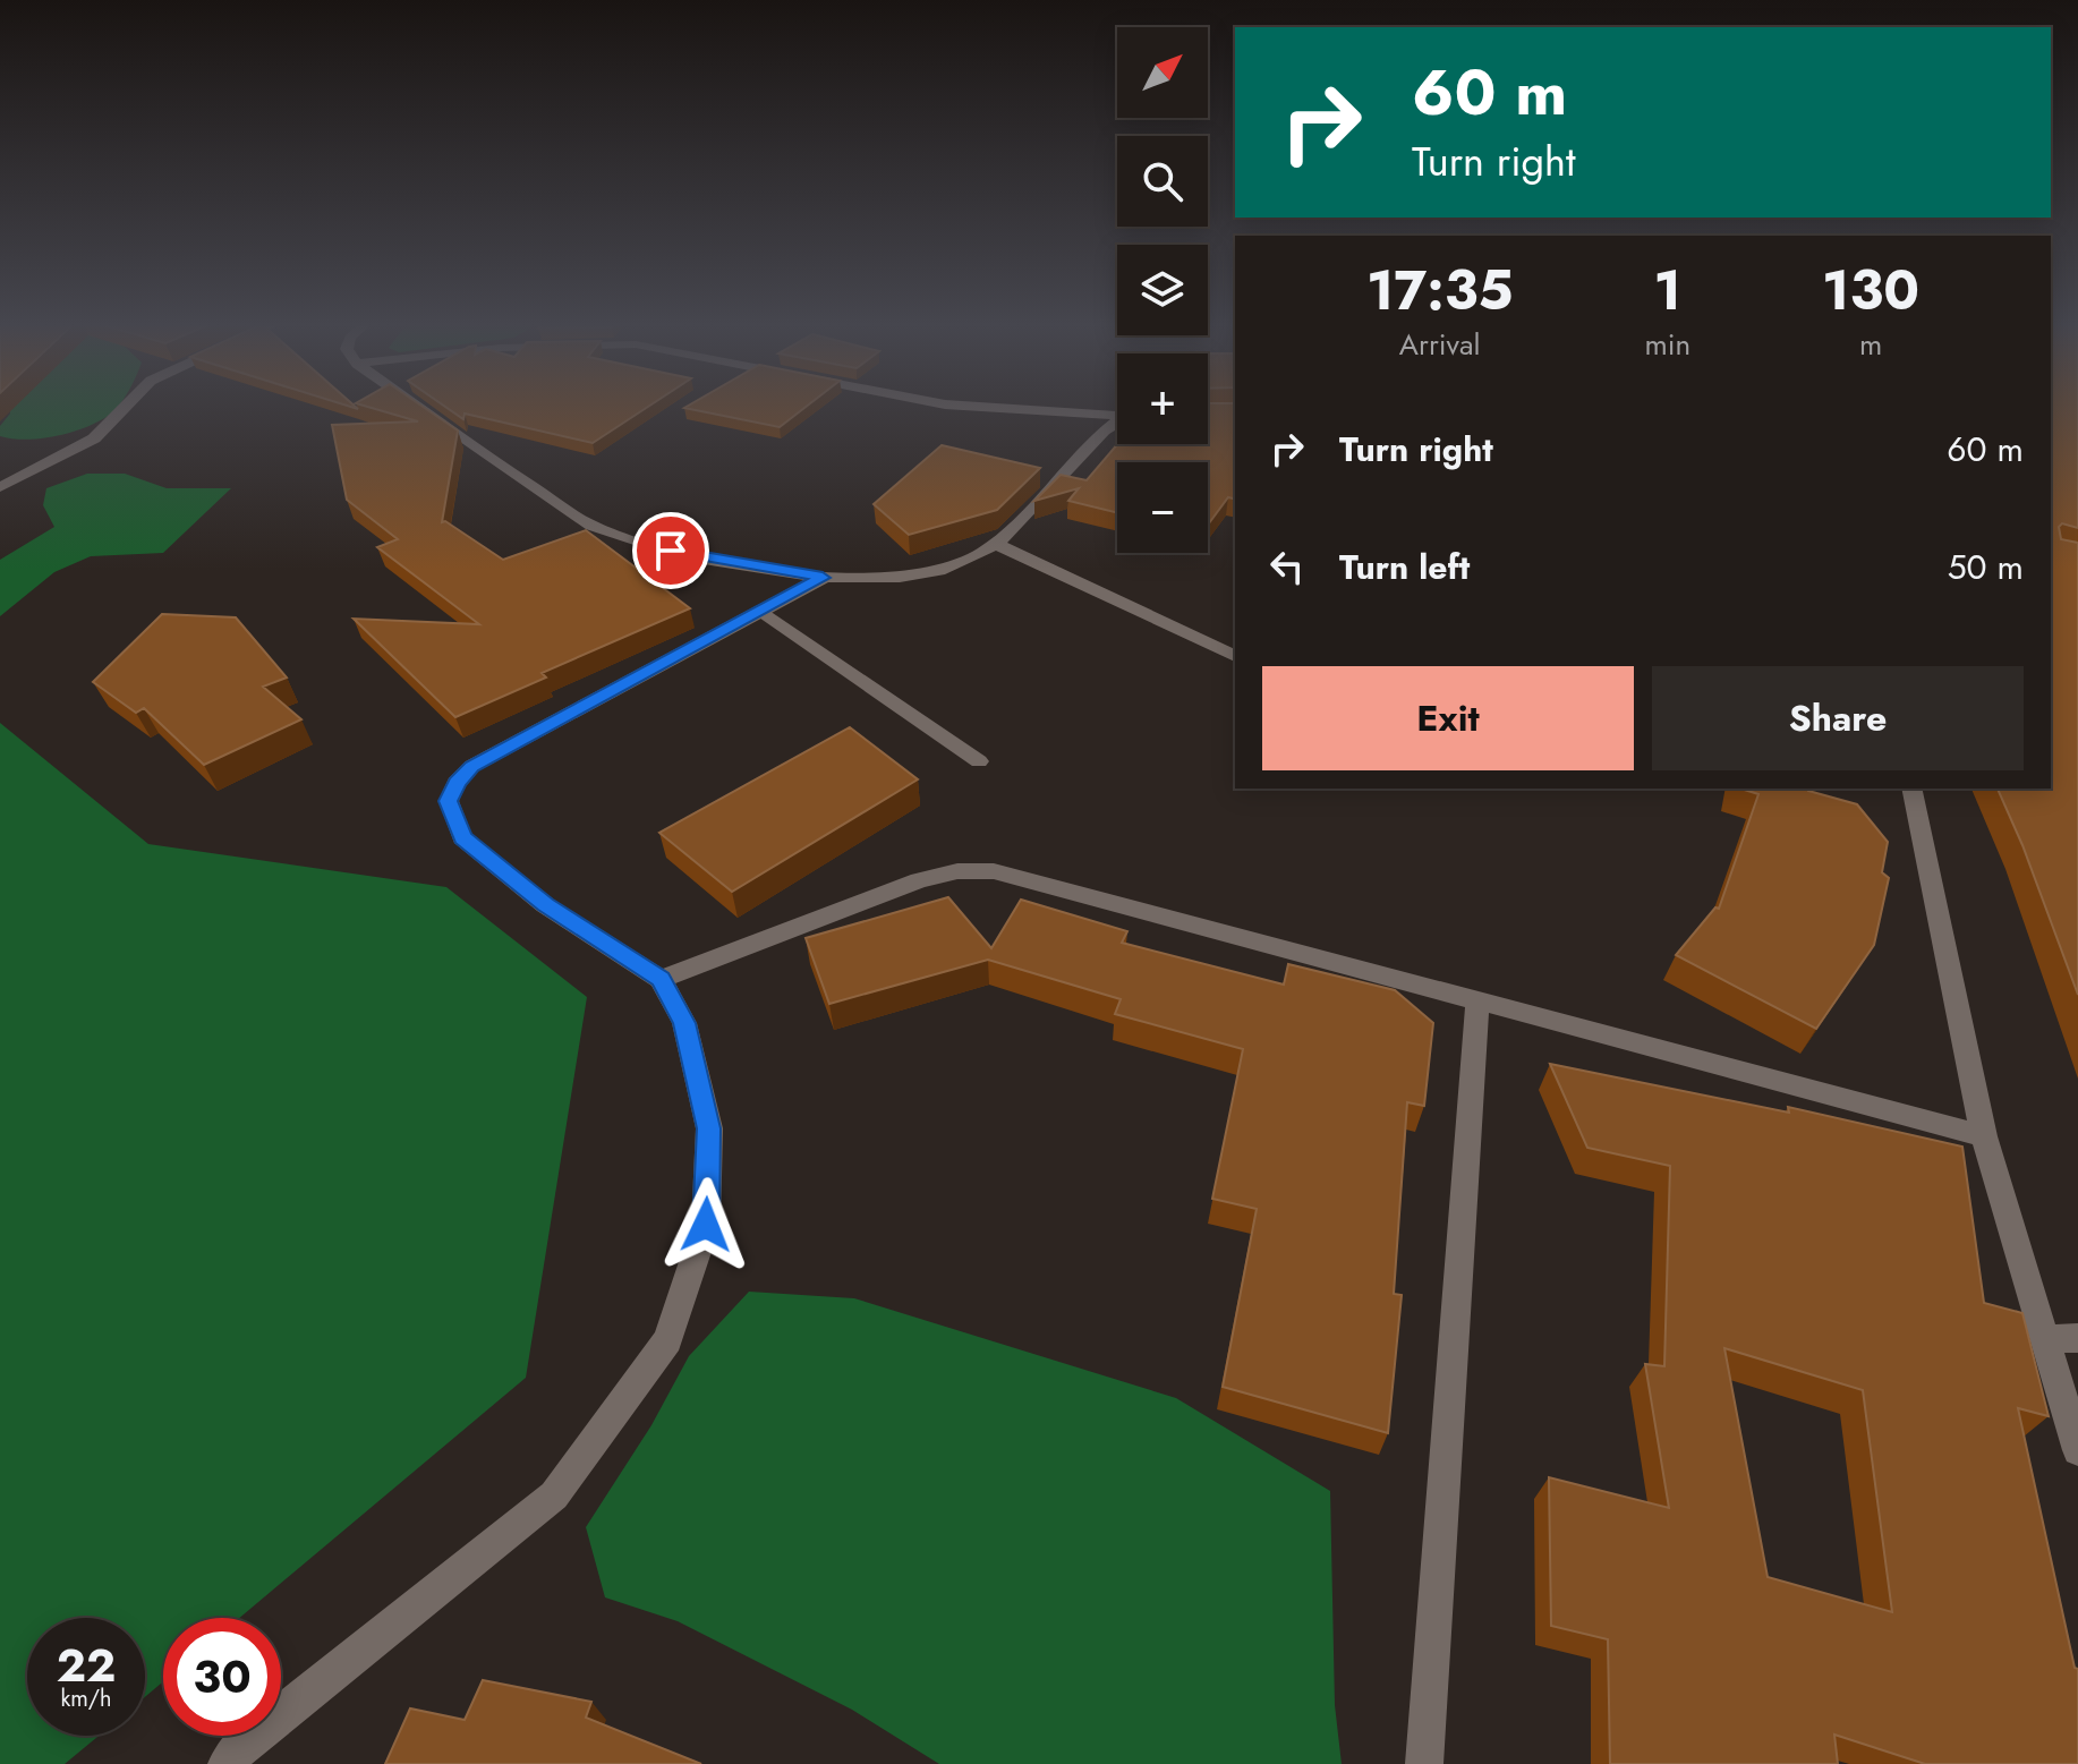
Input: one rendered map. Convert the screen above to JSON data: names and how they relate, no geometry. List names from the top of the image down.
{
  "north": "top right",
  "page": {
    "map_buttons": ["+", "−"],
    "turn": ["60 m", "Turn right"],
    "eta": [
      "17:35",
      "Arrival",
      "1",
      "min",
      "130",
      "m"
    ],
    "list": [
      {
        "name": "Turn right",
        "value": "60 m"
      },
      {
        "name": "Turn left",
        "value": "50 m"
      }
    ],
    "buttons": ["Exit", "Share"],
    "speed": "22 km/h",
    "limit": "30"
  }
}
